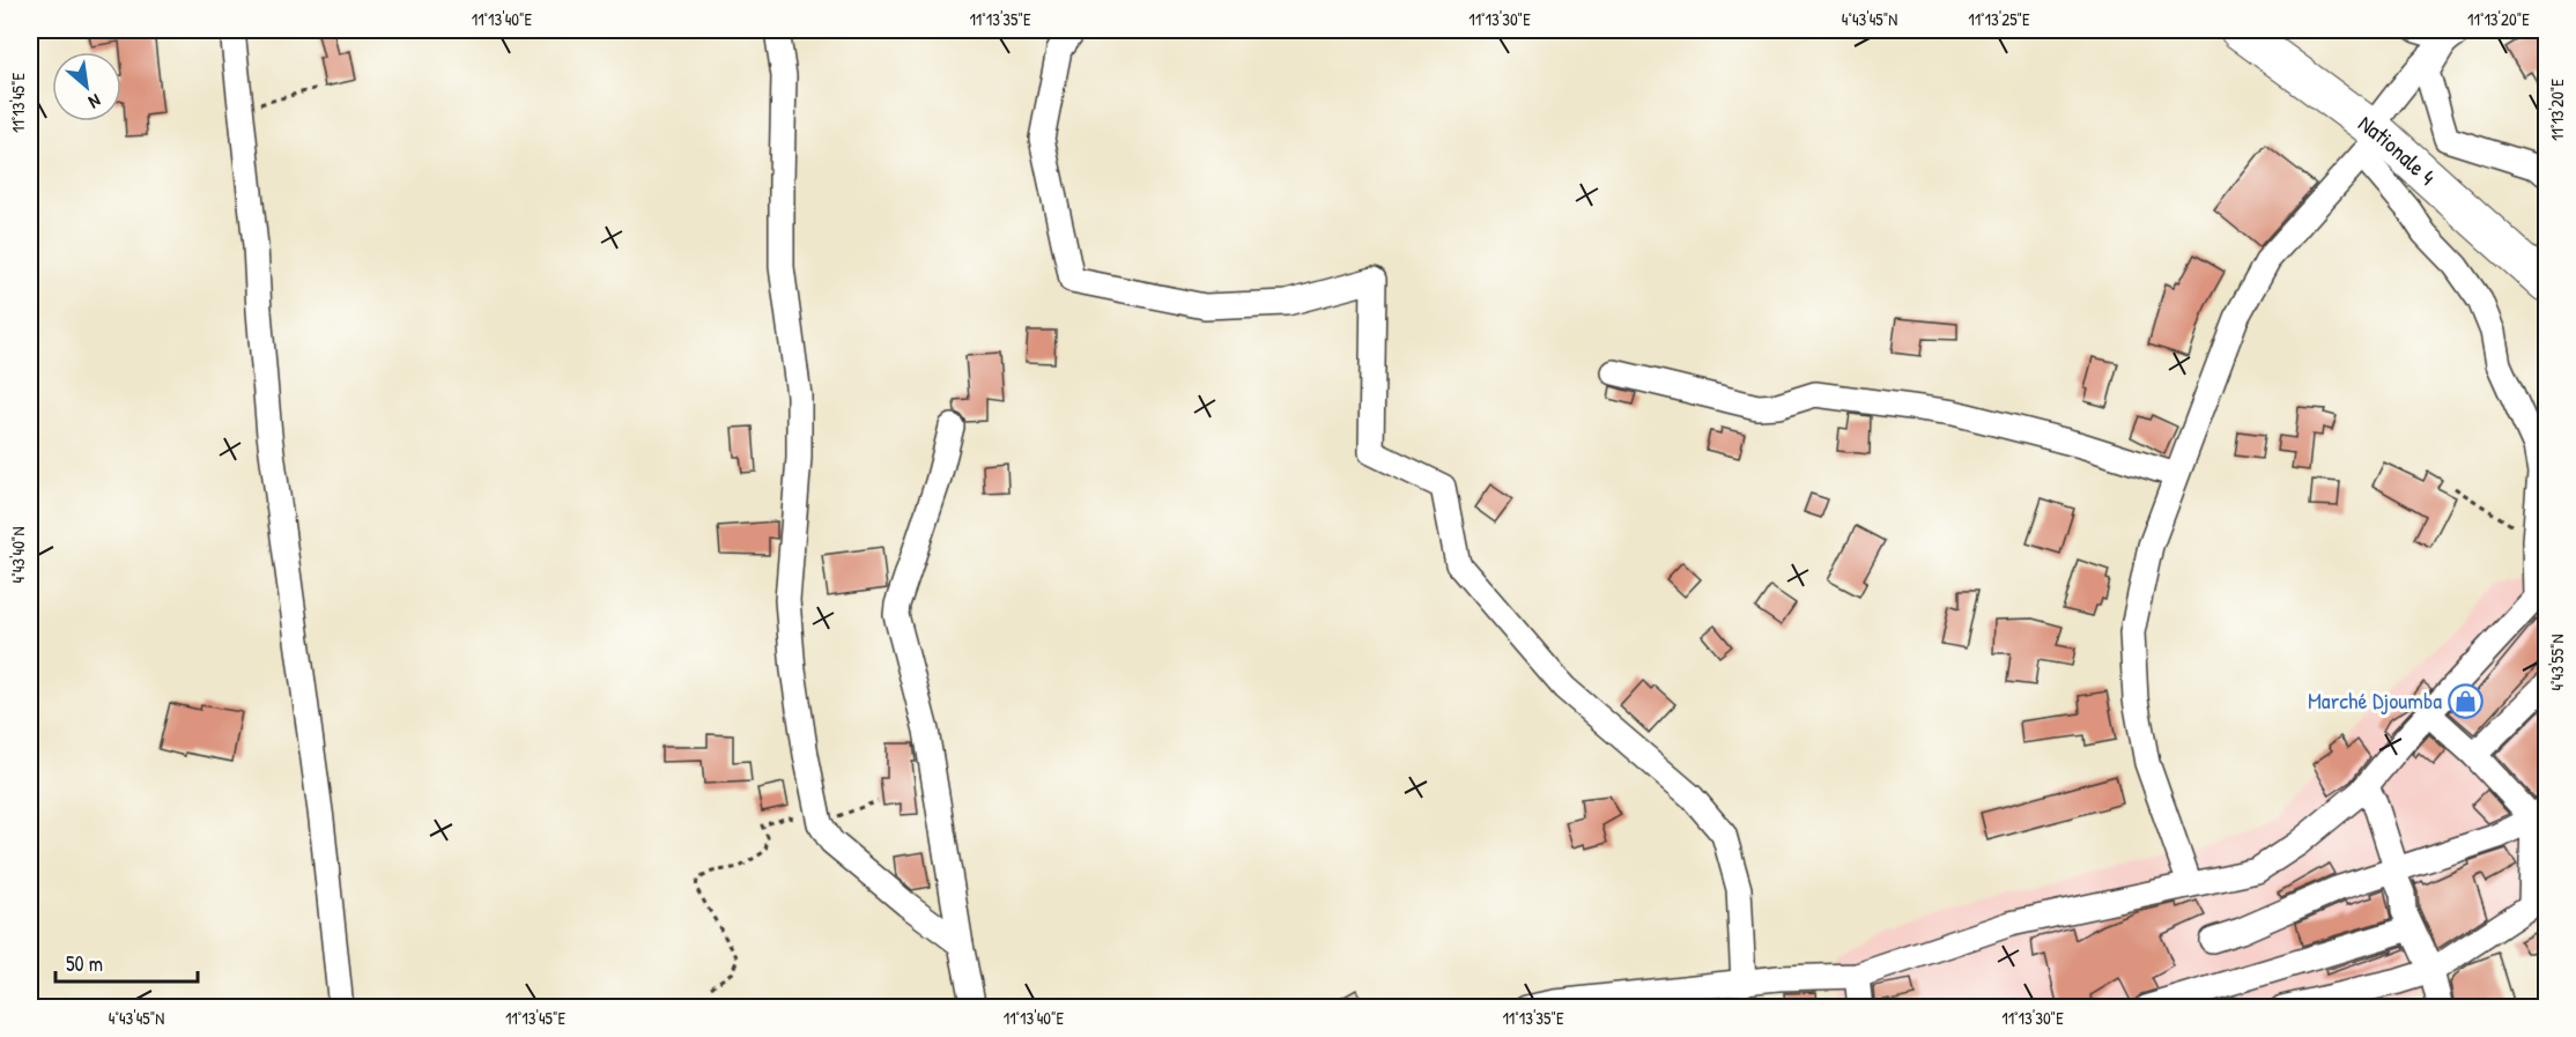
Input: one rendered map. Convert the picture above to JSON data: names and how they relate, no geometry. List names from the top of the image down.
{
  "streets": {
    "highway": ["Nationale 4"]
  },
  "places": {
    "shop": ["Marché Djoumba"]
  },
  "scale_bar": "50 m",
  "north": "bottom right",
  "coordinates": [
    "11°13'40\"E",
    "11°13'35\"E",
    "11°13'30\"E",
    "4°43'45\"N",
    "11°13'25\"E",
    "11°13'20\"E",
    "11°13'45\"E",
    "4°43'40\"N",
    "4°43'55\"N"
  ]
}
